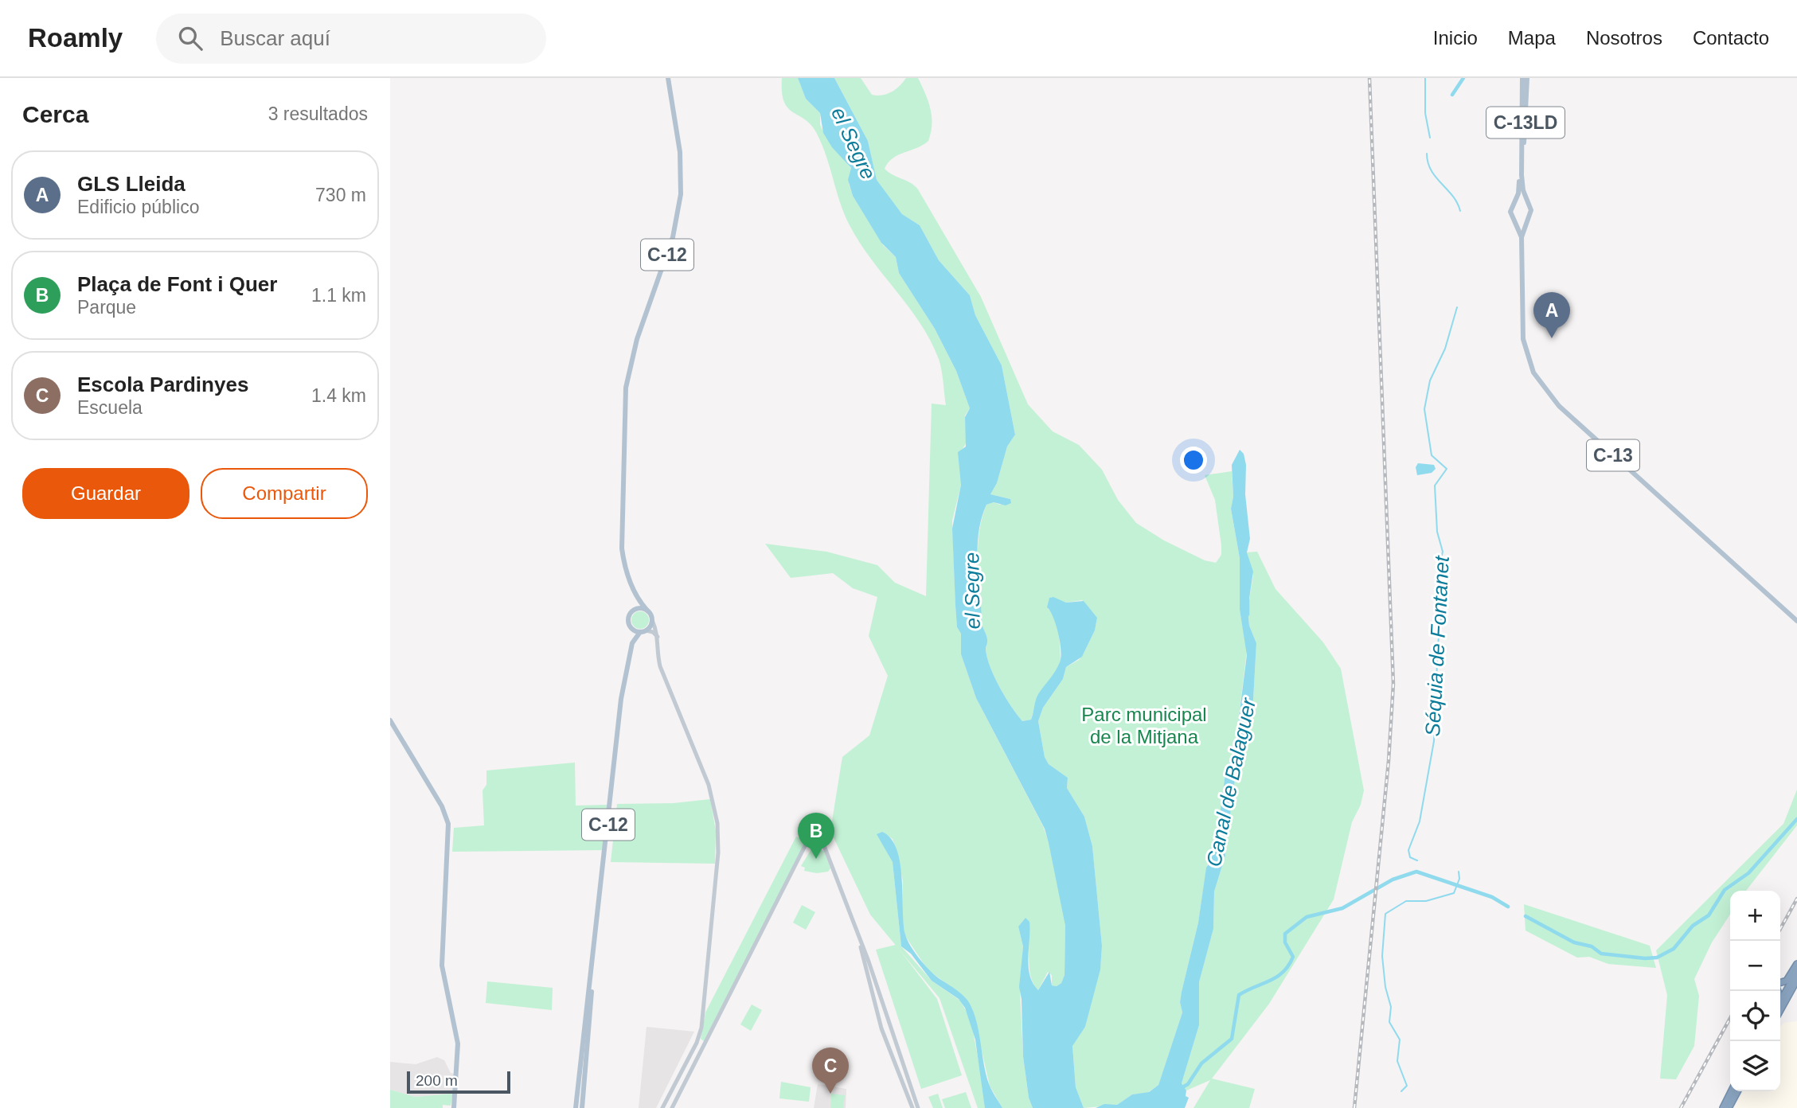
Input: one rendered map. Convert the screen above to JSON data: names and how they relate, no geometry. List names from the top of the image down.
{
  "streets": {
    "main road": ["C-13LD", "C-12", "C-13"]
  },
  "crossings": [
    ["C-13LD", "C-13"]
  ],
  "water": ["el Segre", "Séquia de Fontanet", "Canal de Balaguer"],
  "parks": ["Parc municipal de la Mitjana"],
  "scale_bar": "200 m",
  "page": {
    "header": "Roamly",
    "search": "Buscar aquí",
    "nav": [
      "Inicio",
      "Mapa",
      "Nosotros",
      "Contacto"
    ],
    "heading": ["Cerca", "3 resultados"],
    "list": [
      {
        "mark": "A",
        "name": "GLS Lleida",
        "note": "Edificio público",
        "value": "730 m"
      },
      {
        "mark": "B",
        "name": "Plaça de Font i Quer",
        "note": "Parque",
        "value": "1.1 km"
      },
      {
        "mark": "C",
        "name": "Escola Pardinyes",
        "note": "Escuela",
        "value": "1.4 km"
      }
    ],
    "pins": ["A", "B", "C"],
    "buttons": ["Guardar", "Compartir"],
    "map_buttons": ["+", "−"],
    "scale": "200 m"
  }
}
